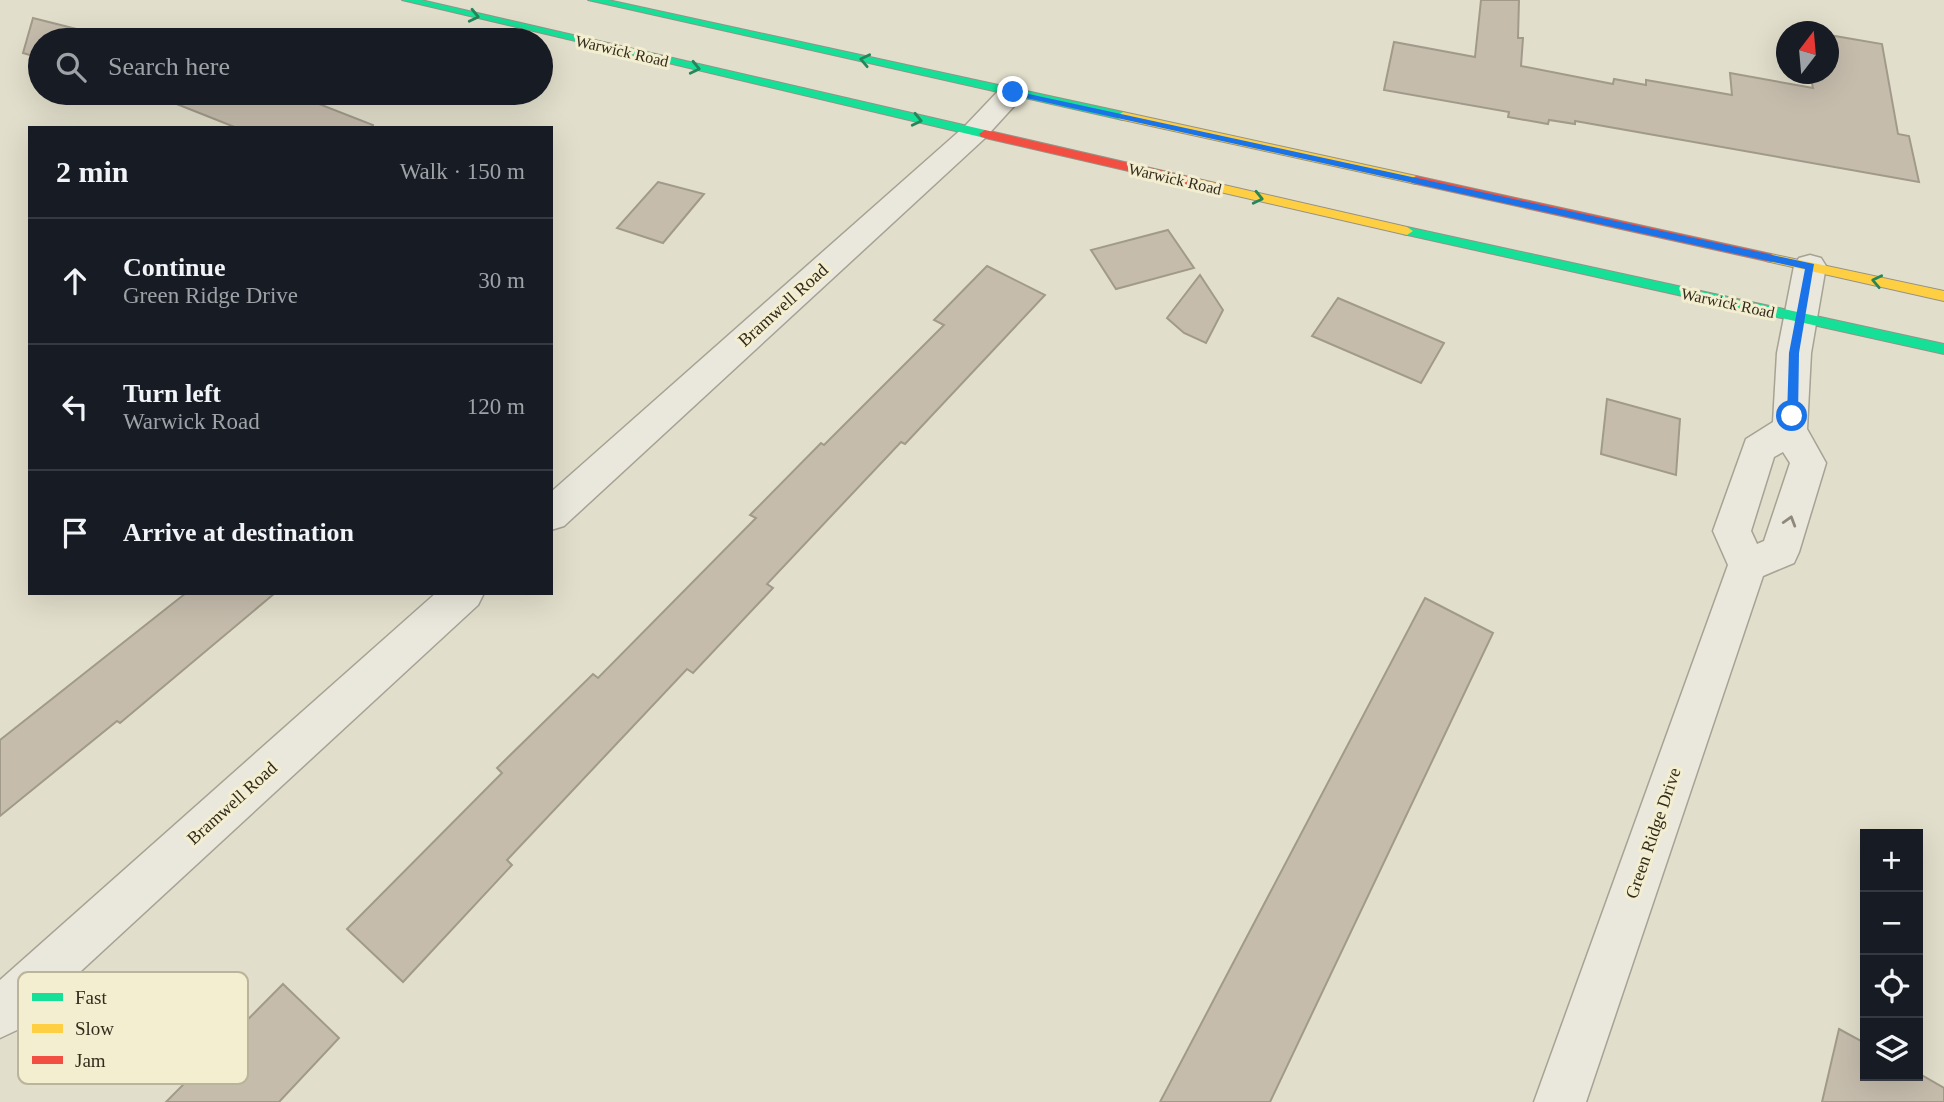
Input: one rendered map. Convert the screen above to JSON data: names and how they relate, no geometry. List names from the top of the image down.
{
  "streets": {
    "main road": ["Warwick Road"],
    "street": ["Bramwell Road", "Green Ridge Drive"]
  },
  "crossings": [
    ["Warwick Road", "Bramwell Road"]
  ],
  "legend": ["Fast", "Slow", "Jam"],
  "north": "top",
  "page": {
    "search": "Search here",
    "heading": ["2 min", "Walk · 150 m"],
    "list": [
      ["Continue", "Green Ridge Drive", "30 m"],
      ["Turn left", "Warwick Road", "120 m"],
      "Arrive at destination"
    ],
    "map_buttons": ["+", "−"]
  }
}
